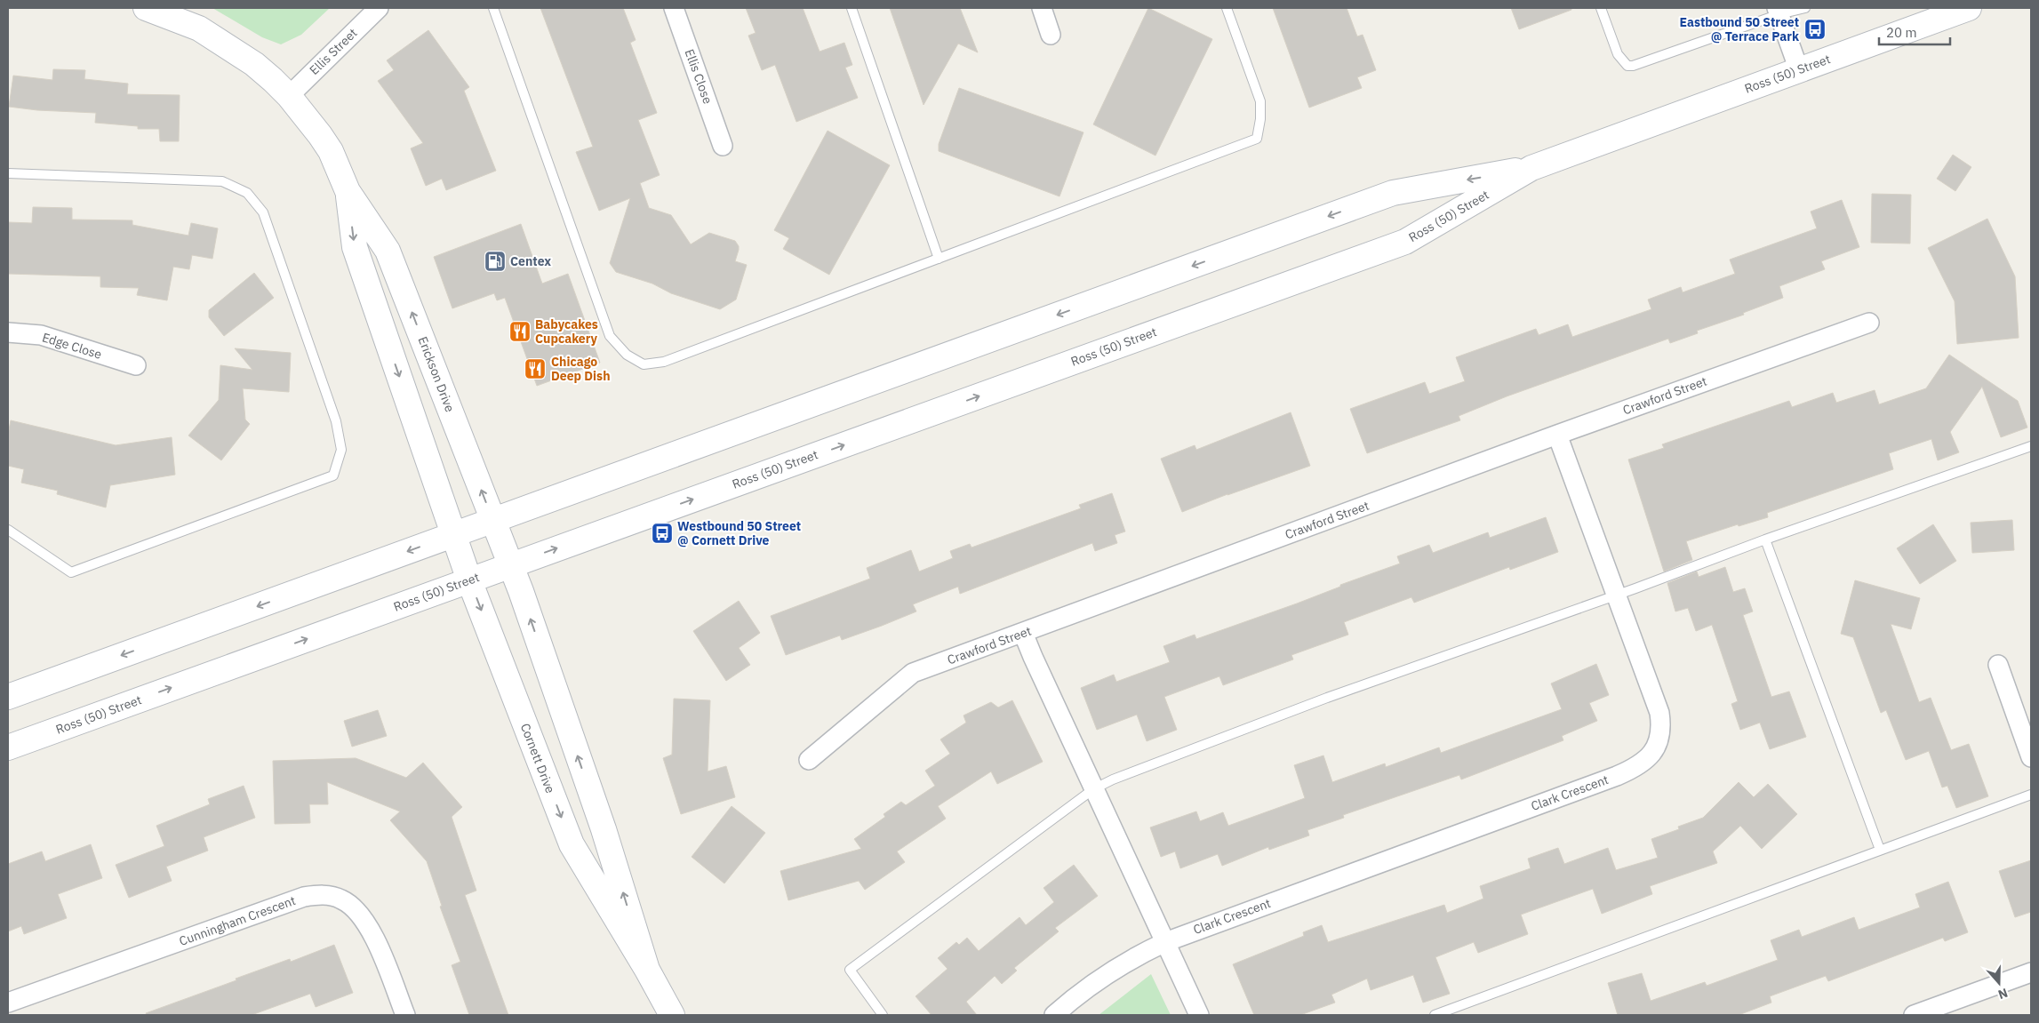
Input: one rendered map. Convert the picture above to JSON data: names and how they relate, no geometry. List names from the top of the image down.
{
  "streets": {
    "main road": ["Ross (50) Street", "Erickson Drive", "Cornett Drive"],
    "street": [
      "Ellis Street",
      "Ellis Close",
      "Edge Close",
      "Crawford Street",
      "Clark Crescent",
      "Cunningham Crescent"
    ]
  },
  "crossings": [
    ["Ellis Street", "Erickson Drive"],
    ["Ross (50) Street", "Erickson Drive"],
    ["Ross (50) Street", "Cornett Drive"],
    ["Erickson Drive", "Cornett Drive"],
    ["Crawford Street", "Clark Crescent"]
  ],
  "places": {
    "bus stop": ["Eastbound 50 Street @ Terrace Park", "Westbound 50 Street @ Cornett Drive"],
    "fuel station": ["Centex"],
    "restaurant": ["Babycakes Cupcakery", "Chicago Deep Dish"]
  },
  "scale_bar": "20 m",
  "north": "bottom"
}
